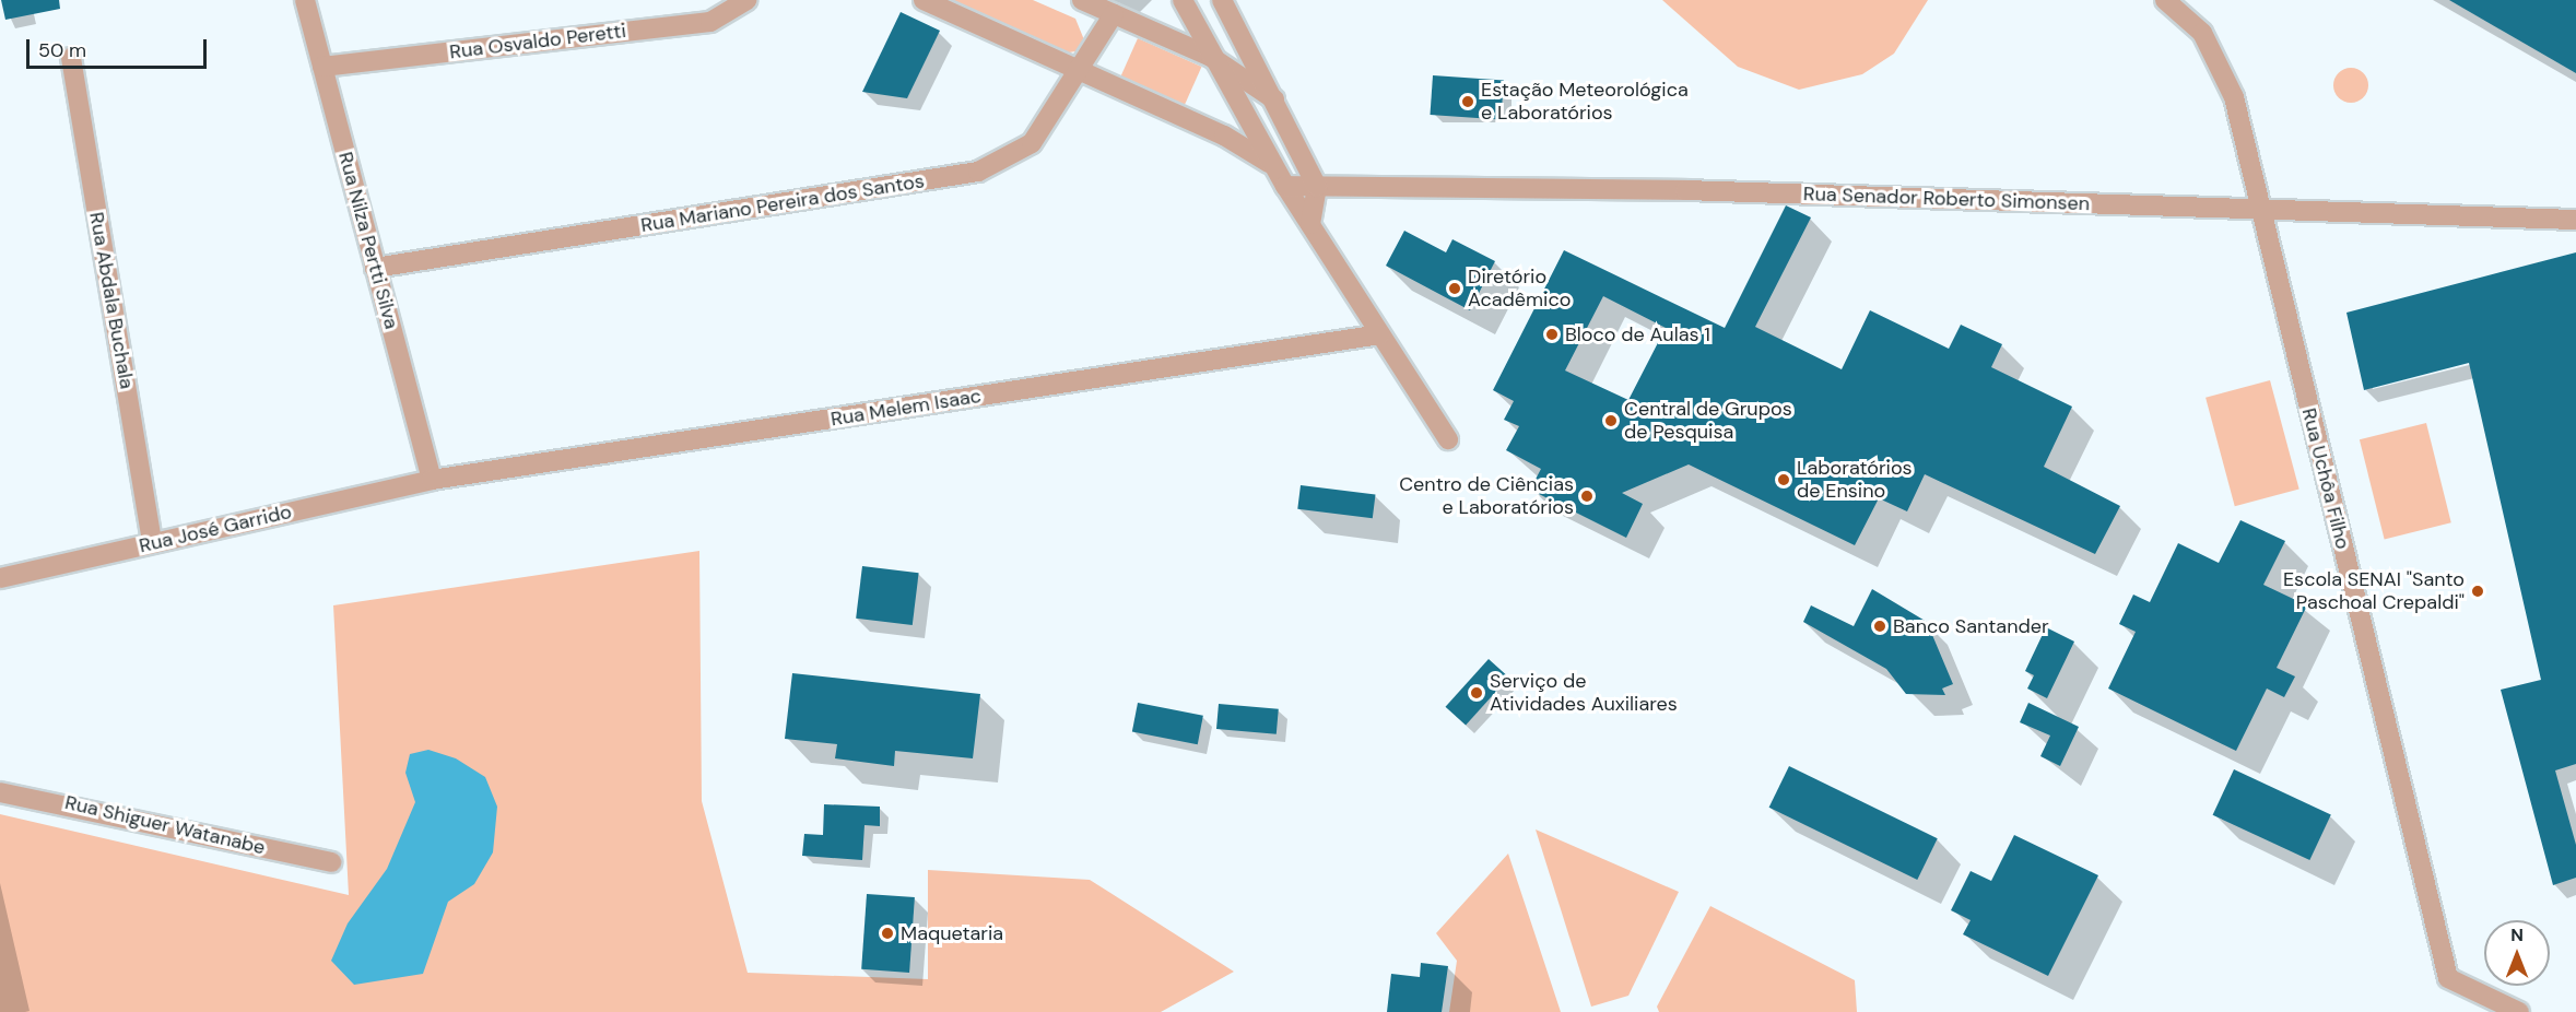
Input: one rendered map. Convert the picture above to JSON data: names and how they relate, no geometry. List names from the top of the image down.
{
  "streets": {
    "street": [
      "Rua Osvaldo Peretti",
      "Rua Senador Roberto Simonsen",
      "Rua Mariano Pereira dos Santos",
      "Rua Nilza Pertti Silva",
      "Rua Abdala Buchala",
      "Rua Melem Isaac",
      "Rua Uchôa Filho",
      "Rua José Garrido",
      "Rua Shiguer Watanabe"
    ]
  },
  "crossings": [
    ["Rua Osvaldo Peretti", "Rua Nilza Pertti Silva"],
    ["Rua Senador Roberto Simonsen", "Rua Uchôa Filho"],
    ["Rua Mariano Pereira dos Santos", "Rua Nilza Pertti Silva"],
    ["Rua Nilza Pertti Silva", "Rua Melem Isaac"],
    ["Rua Nilza Pertti Silva", "Rua José Garrido"],
    ["Rua Abdala Buchala", "Rua José Garrido"],
    ["Rua Melem Isaac", "Rua José Garrido"]
  ],
  "places": [
    "Estação Meteorológica e Laboratórios",
    "Diretório Acadêmico",
    "Bloco de Aulas 1",
    "Central de Grupos de Pesquisa",
    "Laboratórios de Ensino",
    "Centro de Ciências e Laboratórios",
    "Escola SENAI \"Santo Paschoal Crepaldi\"",
    "Banco Santander",
    "Serviço de Atividades Auxiliares",
    "Maquetaria"
  ],
  "scale_bar": "50 m",
  "north": "top"
}
